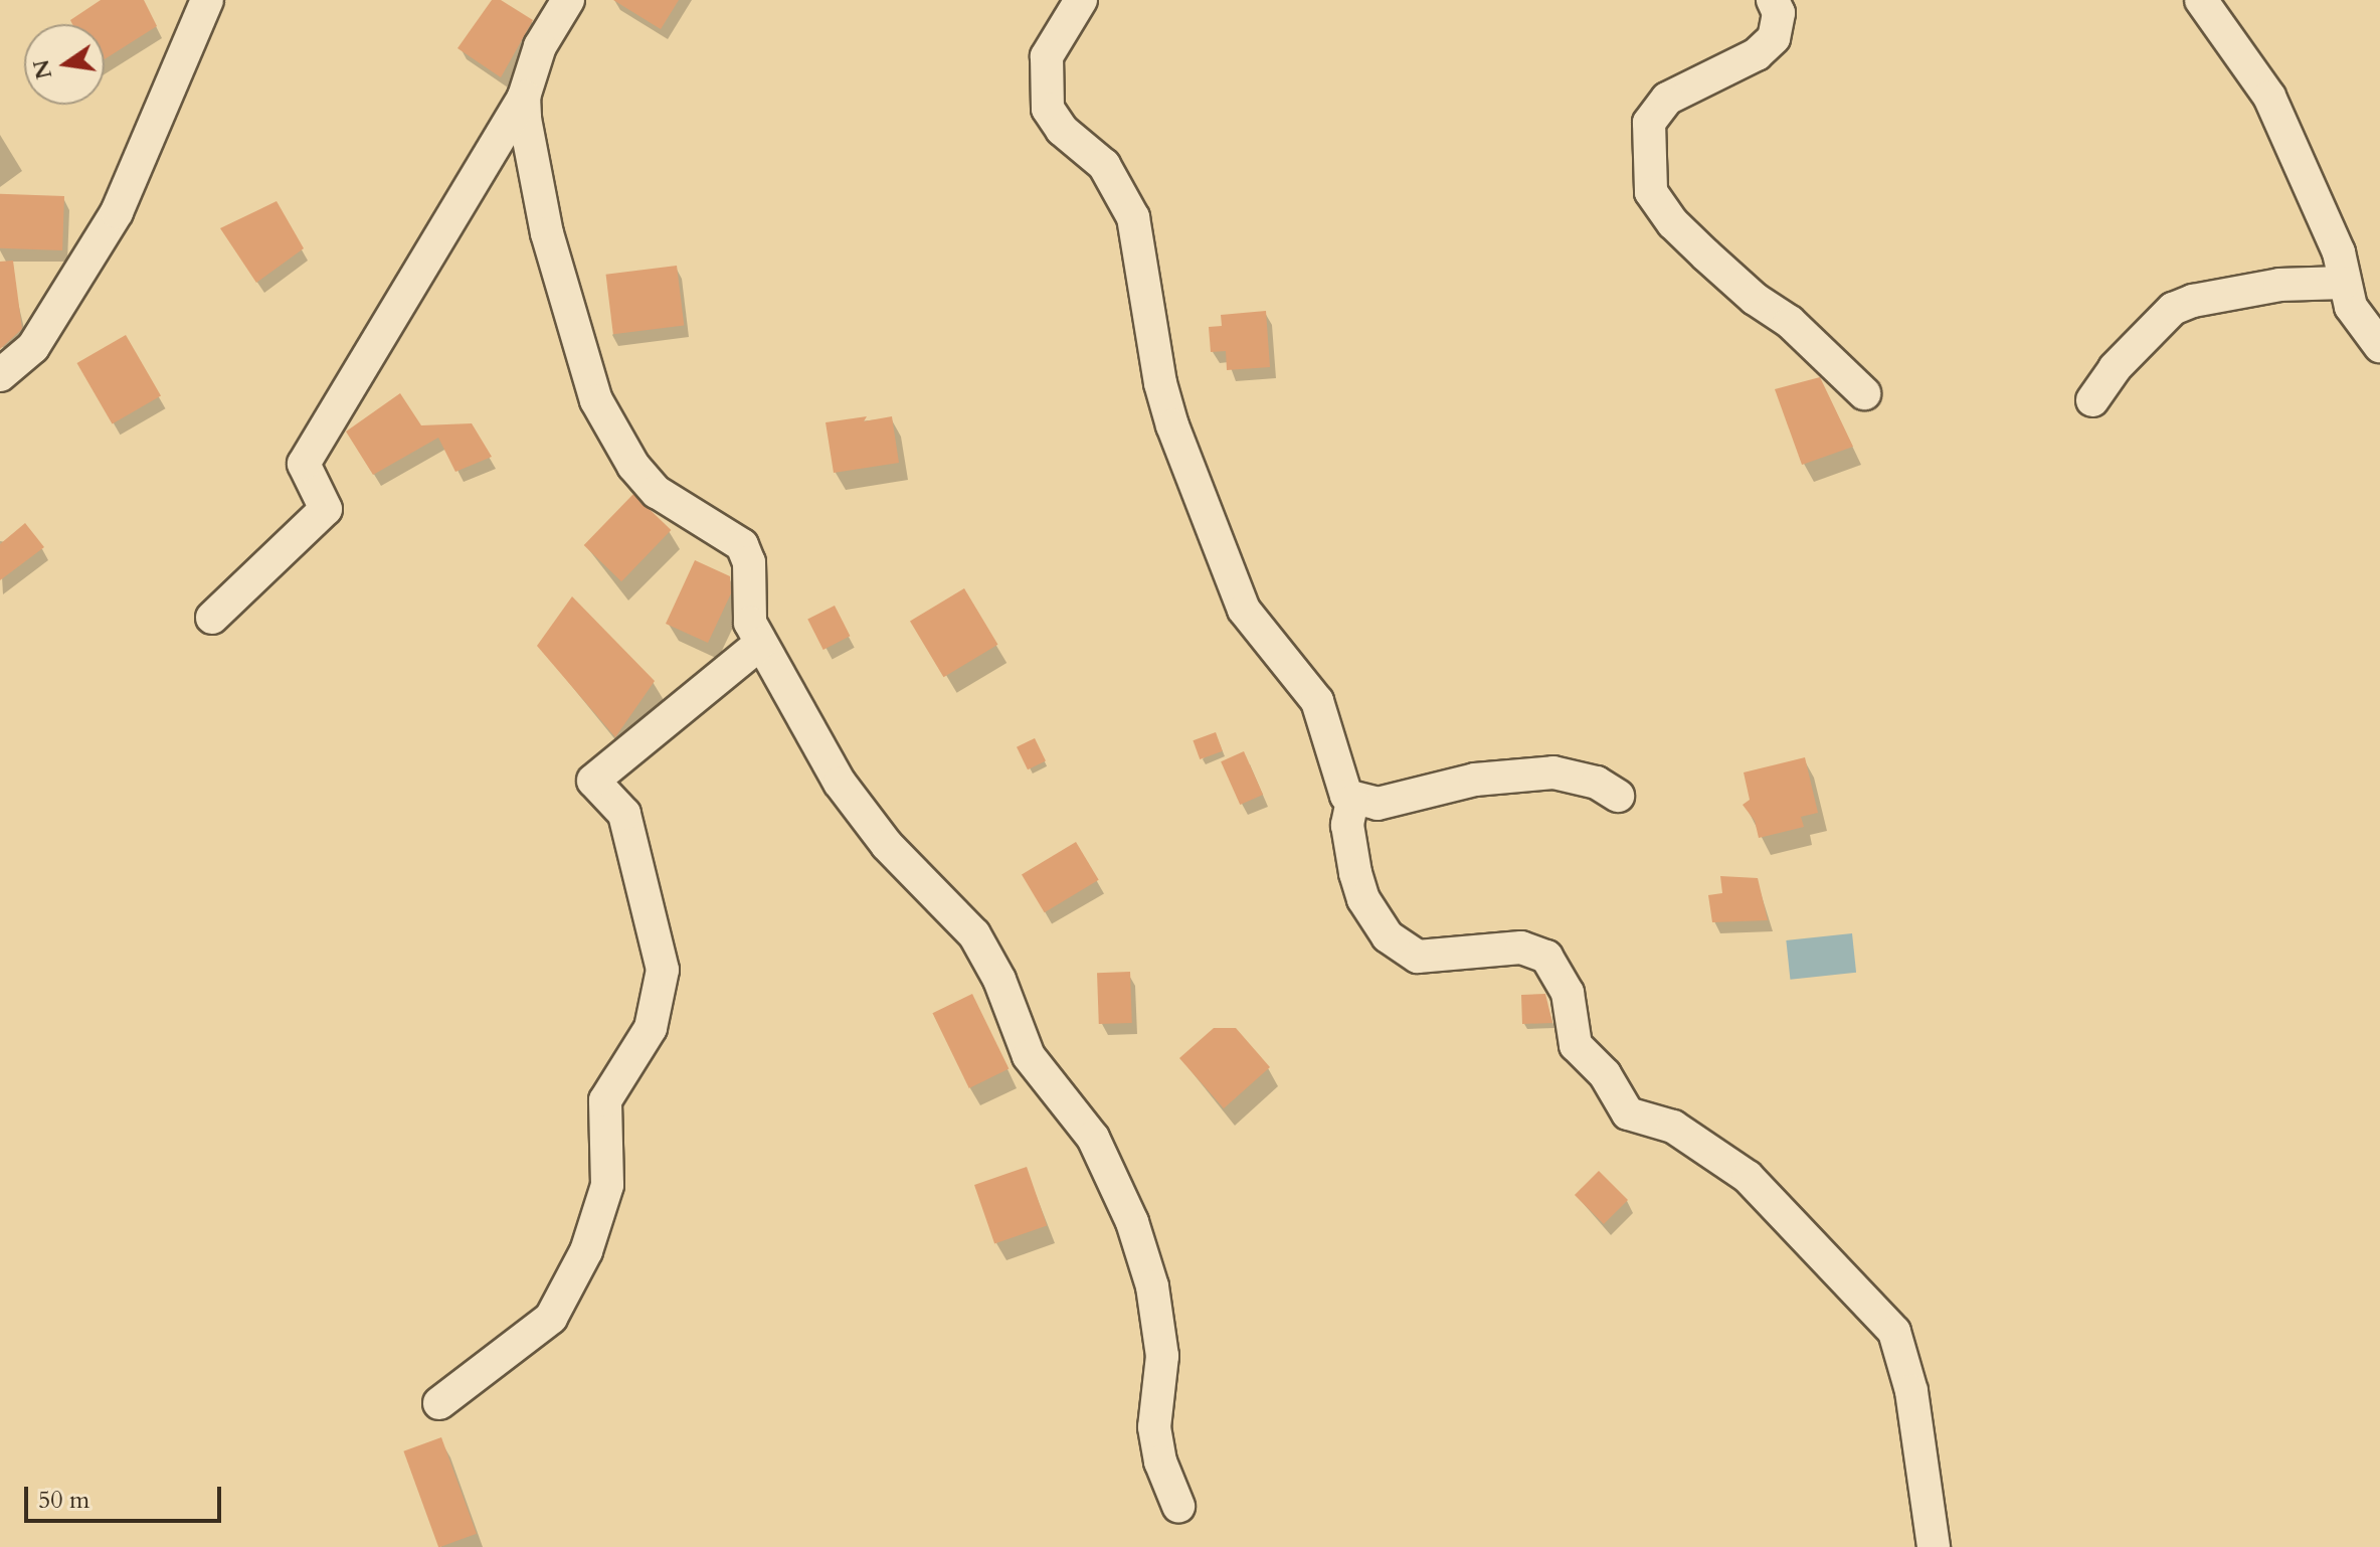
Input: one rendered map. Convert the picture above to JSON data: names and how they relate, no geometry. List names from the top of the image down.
{
  "scale_bar": "50 m",
  "north": "left"
}
